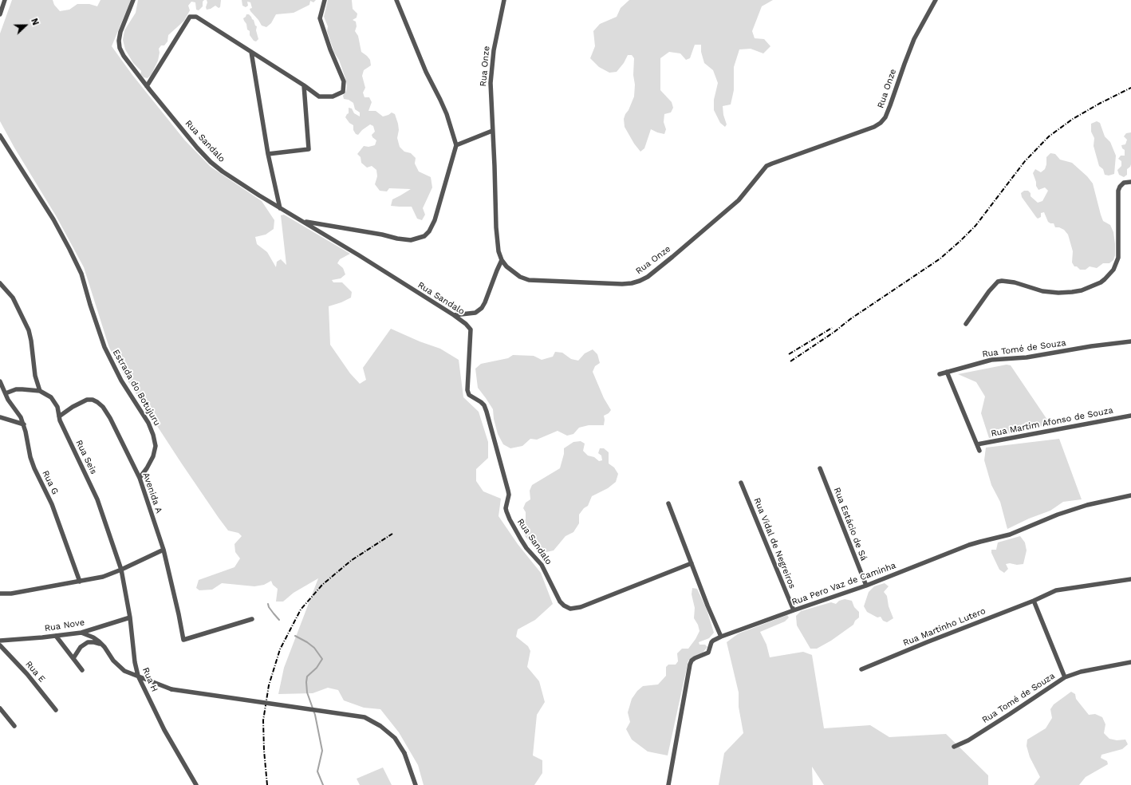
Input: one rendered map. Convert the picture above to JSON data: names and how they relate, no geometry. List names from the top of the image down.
{
  "streets": {
    "street": [
      "Rua Onze",
      "Rua Sandalo",
      "Rua Tomé de Souza",
      "Estrada do Botujuru",
      "Rua Martim Afonso de Souza",
      "Rua Seis",
      "Rua G",
      "Avenida A",
      "Rua Estácio de Sá",
      "Rua Vidal de Negreiros",
      "Rua Pero Vaz de Caminha",
      "Rua Nove",
      "Rua Martinho Lutero",
      "Rua E",
      "Rua H"
    ]
  },
  "crossings": [
    ["Rua Tomé de Souza", "Rua Martinho Lutero"],
    ["Estrada do Botujuru", "Avenida A"],
    ["Rua Seis", "Rua G"],
    ["Rua Seis", "Avenida A"],
    ["Rua Seis", "Rua H"],
    ["Rua Estácio de Sá", "Rua Pero Vaz de Caminha"],
    ["Rua Vidal de Negreiros", "Rua Pero Vaz de Caminha"],
    ["Rua Nove", "Rua H"]
  ],
  "north": "right"
}
